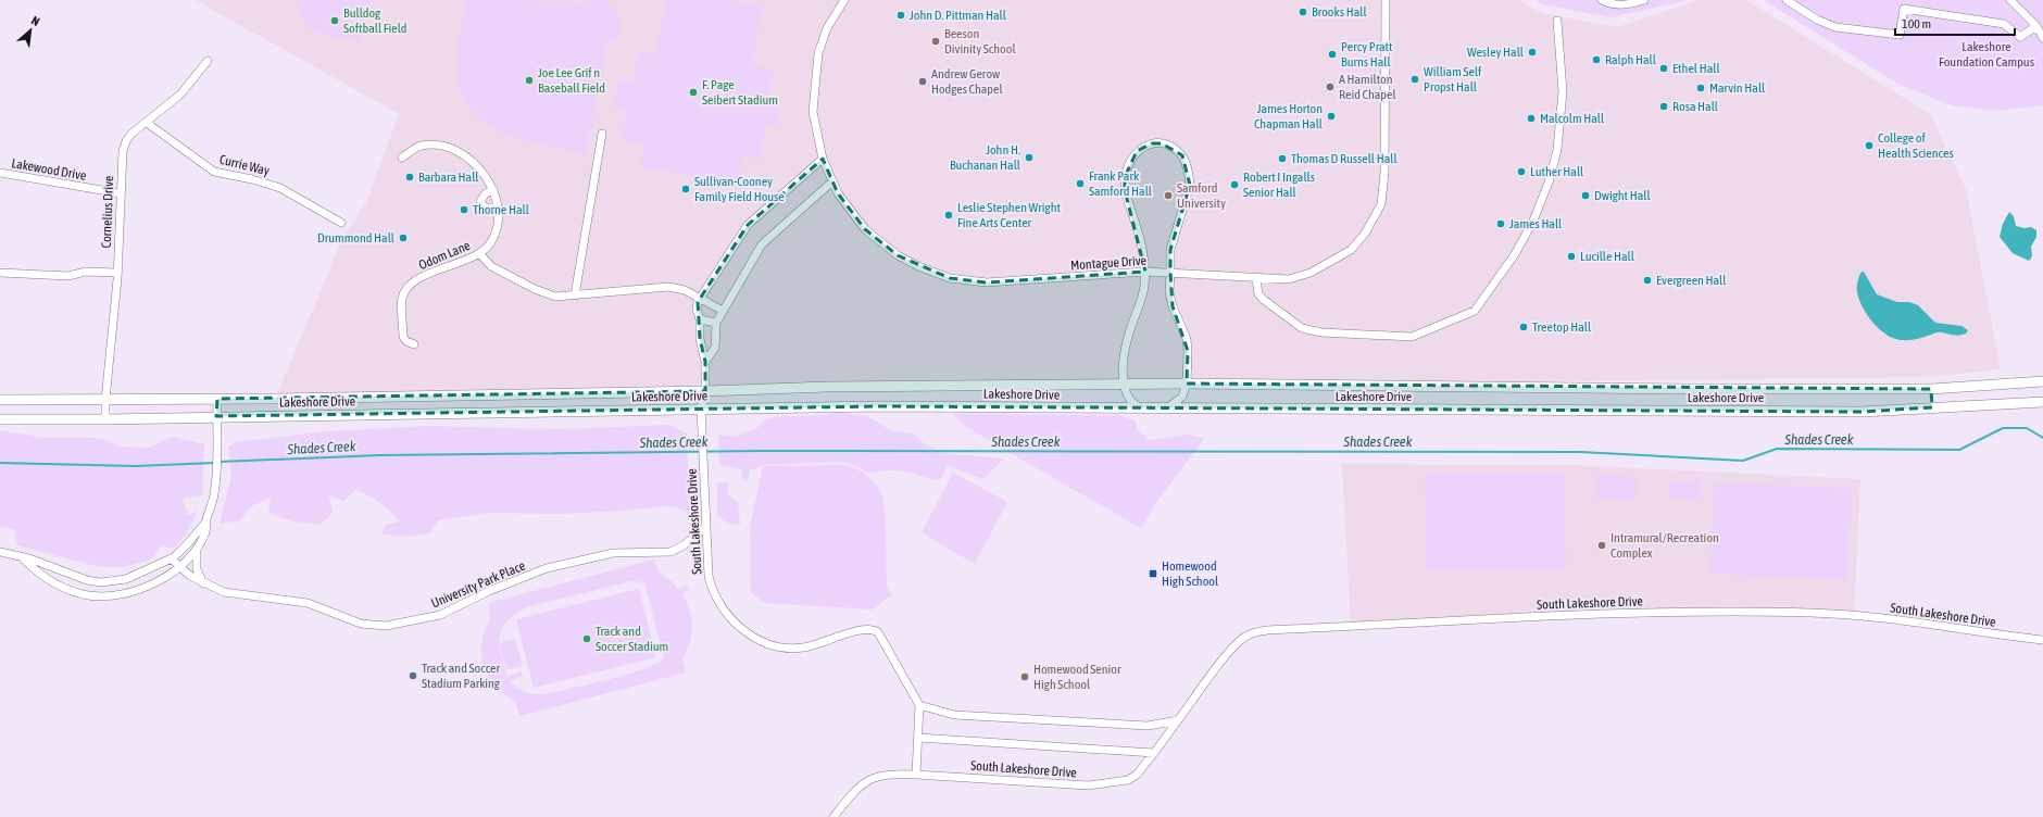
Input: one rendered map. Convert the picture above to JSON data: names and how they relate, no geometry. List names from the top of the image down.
{
  "streets": {
    "main road": ["Lakeshore Drive"],
    "street": [
      "Currie Way",
      "Lakewood Drive",
      "Cornelius Drive",
      "Odom Lane",
      "Montague Drive",
      "South Lakeshore Drive",
      "University Park Place"
    ]
  },
  "crossings": [
    ["Currie Way", "Cornelius Drive"],
    ["Lakewood Drive", "Cornelius Drive"],
    ["Cornelius Drive", "Lakeshore Drive"],
    ["Lakeshore Drive", "South Lakeshore Drive"],
    ["South Lakeshore Drive", "University Park Place"]
  ],
  "water": ["Shades Creek"],
  "parks": ["Lakeshore Foundation Campus"],
  "places": {
    "other": [
      "Brooks Hall",
      "John D. Pittman Hall",
      "Bulldog Softball Field",
      "Beeson Divinity School",
      "Wesley Hall",
      "Percy Pratt Burns Hall",
      "Ralph Hall",
      "Ethel Hall",
      "William Self Propst Hall",
      "Joe Lee Grif n Baseball Field",
      "Andrew Gerow Hodges Chapel",
      "A Hamilton Reid Chapel",
      "Marvin Hall",
      "F. Page Seibert Stadium",
      "Rosa Hall",
      "James Horton Chapman Hall",
      "Malcolm Hall",
      "College of Health Sciences",
      "John H. Buchanan Hall",
      "Thomas D Russell Hall",
      "Luther Hall",
      "Barbara Hall",
      "Frank Park Samford Hall",
      "Robert I Ingalls Senior Hall",
      "Sullivan-Cooney Family Field House",
      "Samford University",
      "Dwight Hall",
      "Thorne Hall",
      "Leslie Stephen Wright Fine Arts Center",
      "James Hall",
      "Drummond Hall",
      "Lucille Hall",
      "Evergreen Hall",
      "Treetop Hall",
      "Intramural/Recreation Complex",
      "Track and Soccer Stadium",
      "Track and Soccer Stadium Parking",
      "Homewood Senior High School"
    ],
    "transit": ["Homewood High School"]
  },
  "scale_bar": "100 m",
  "north": "top right"
}
